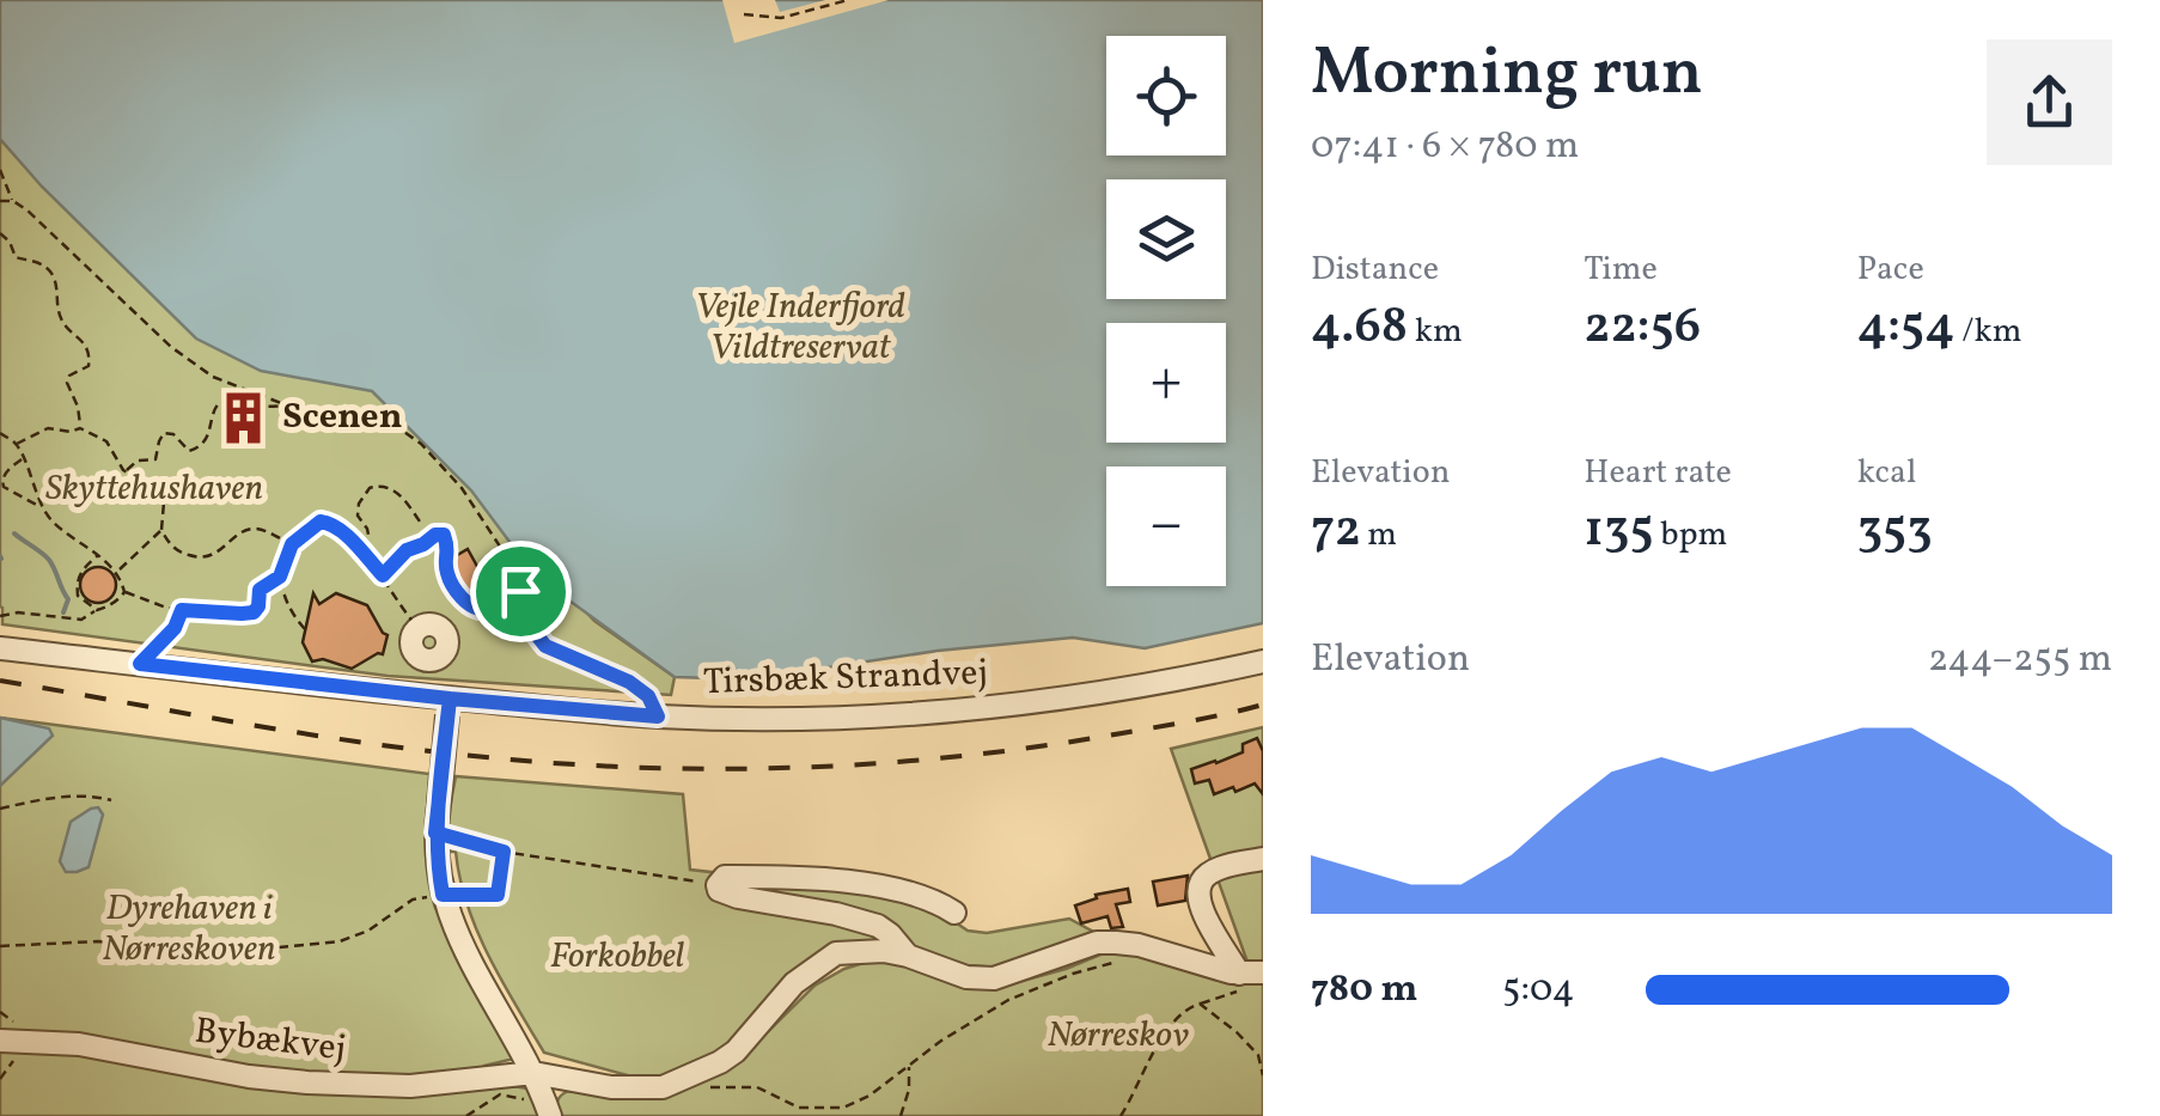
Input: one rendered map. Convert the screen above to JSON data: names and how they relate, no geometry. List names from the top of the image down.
{
  "streets": {
    "street": ["Tirsbæk Strandvej", "Bybækvej"]
  },
  "parks": [
    "Vejle Inderfjord Vildtreservat",
    "Skyttehushaven",
    "Dyrehaven i Nørreskoven",
    "Forkobbel",
    "Nørreskov"
  ],
  "places": {
    "building": ["Scenen"]
  },
  "page": {
    "heading": ["Morning run", "07:41 · 6 × 780 m"],
    "map_buttons": ["+", "−"],
    "stats": [
      ["Distance", "4.68 km"],
      ["Time", "22:56"],
      ["Pace", "4:54 /km"],
      ["Elevation", "72 m"],
      ["Heart rate", "135 bpm"],
      ["kcal", "353"]
    ],
    "chart": ["Elevation", "244–255 m"],
    "list": [
      {
        "name": "780 m",
        "note": "5:04"
      }
    ]
  }
}
